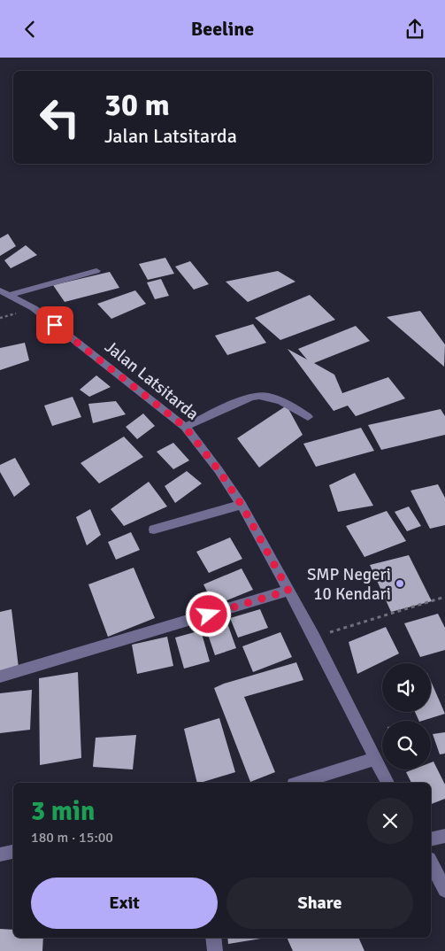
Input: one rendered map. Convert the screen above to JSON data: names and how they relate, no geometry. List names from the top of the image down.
{
  "streets": {
    "street": ["Jalan Latsitarda"]
  },
  "places": ["SMP Negeri 10 Kendari"],
  "page": {
    "header": "Beeline",
    "turn": ["30 m", "Jalan Latsitarda"],
    "heading": ["3 min", "180 m · 15:00"],
    "buttons": ["Exit", "Share"]
  }
}
